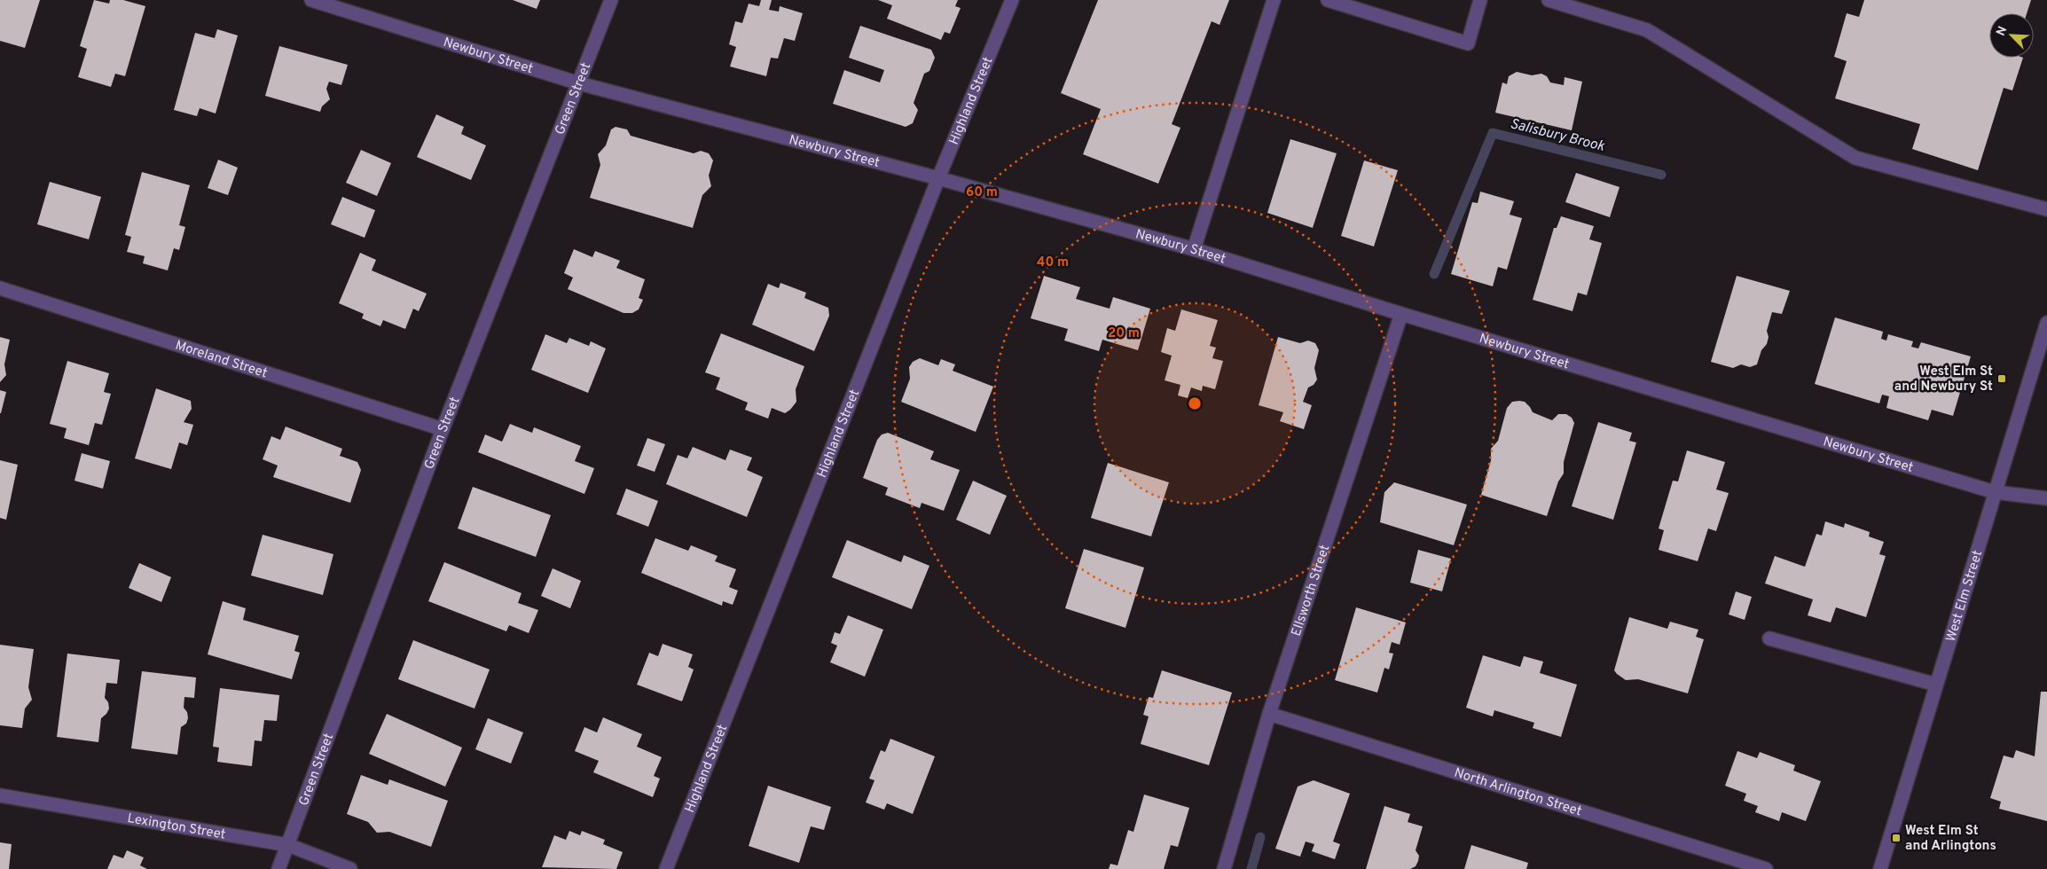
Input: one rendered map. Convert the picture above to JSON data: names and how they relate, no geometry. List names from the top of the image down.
{
  "streets": {
    "street": [
      "Newbury Street",
      "Green Street",
      "Highland Street",
      "Moreland Street",
      "Ellsworth Street",
      "West Elm Street",
      "North Arlington Street",
      "Lexington Street"
    ]
  },
  "crossings": [
    ["Newbury Street", "Green Street"],
    ["Newbury Street", "Highland Street"],
    ["Newbury Street", "Ellsworth Street"],
    ["Newbury Street", "West Elm Street"],
    ["Green Street", "Moreland Street"],
    ["Green Street", "Lexington Street"],
    ["Ellsworth Street", "North Arlington Street"]
  ],
  "water": ["Salisbury Brook"],
  "places": {
    "transit": ["West Elm St and Newbury St", "West Elm St and Arlingtons"]
  },
  "north": "top left",
  "rings": ["60 m", "40 m", "20 m"]
}
